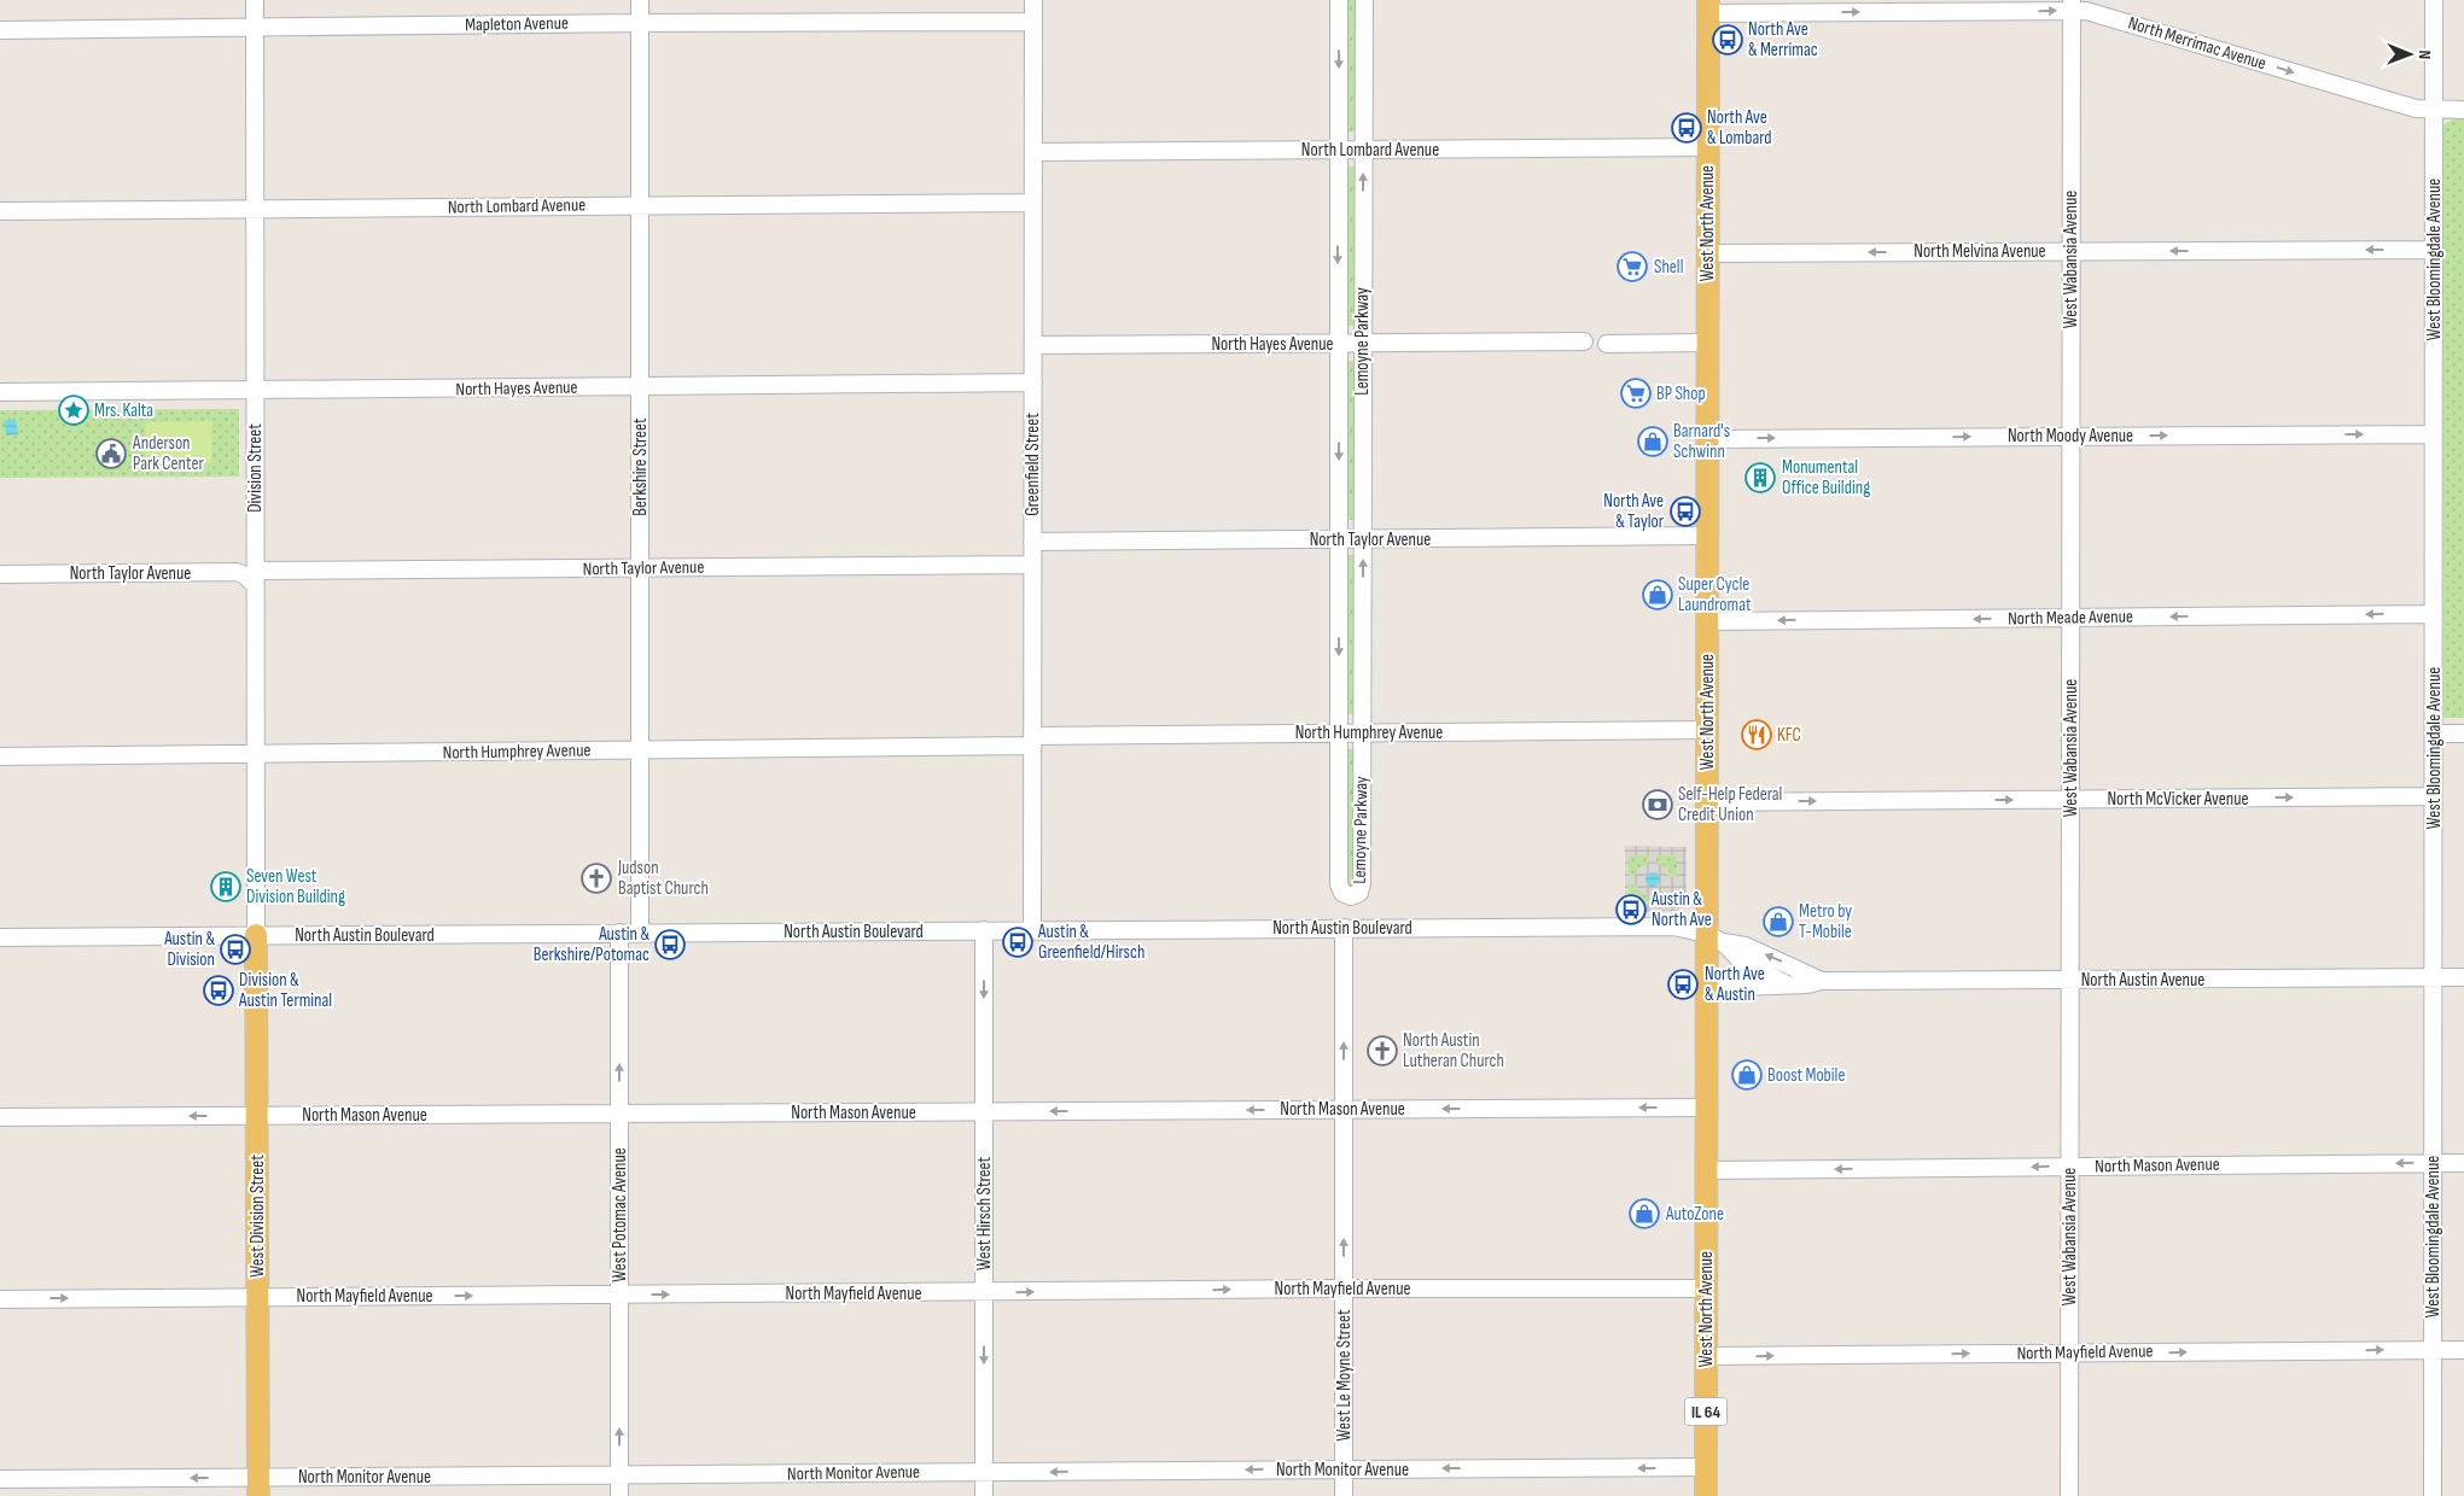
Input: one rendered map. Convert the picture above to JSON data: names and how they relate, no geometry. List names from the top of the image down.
{
  "streets": {
    "main road": ["West North Avenue", "West Division Street", "IL 64"],
    "street": [
      "Mapleton Avenue",
      "North Merrimac Avenue",
      "North Lombard Avenue",
      "North Melvina Avenue",
      "West Wabansia Avenue",
      "West Bloomingdale Avenue",
      "Lemoyne Parkway",
      "North Hayes Avenue",
      "North Moody Avenue",
      "Greenfield Street",
      "Berkshire Street",
      "Division Street",
      "North Taylor Avenue",
      "North Meade Avenue",
      "North Humphrey Avenue",
      "North McVicker Avenue",
      "North Austin Boulevard",
      "North Austin Avenue",
      "North Mason Avenue",
      "West Hirsch Street",
      "West Potomac Avenue",
      "North Mayfield Avenue",
      "West Le Moyne Street",
      "North Monitor Avenue"
    ]
  },
  "crossings": [
    ["Mapleton Avenue", "Greenfield Street"],
    ["Mapleton Avenue", "Berkshire Street"],
    ["Mapleton Avenue", "Division Street"],
    ["North Merrimac Avenue", "West North Avenue"],
    ["North Merrimac Avenue", "West Wabansia Avenue"],
    ["North Merrimac Avenue", "West Bloomingdale Avenue"],
    ["North Lombard Avenue", "West North Avenue"],
    ["North Lombard Avenue", "Lemoyne Parkway"],
    ["North Lombard Avenue", "Greenfield Street"],
    ["North Lombard Avenue", "Berkshire Street"],
    ["North Lombard Avenue", "Division Street"],
    ["West North Avenue", "North Melvina Avenue"],
    ["West North Avenue", "North Moody Avenue"],
    ["West North Avenue", "North Taylor Avenue"],
    ["West North Avenue", "North Meade Avenue"],
    ["West North Avenue", "North Humphrey Avenue"],
    ["West North Avenue", "North McVicker Avenue"],
    ["West North Avenue", "North Austin Boulevard"],
    ["West North Avenue", "North Austin Avenue"],
    ["West North Avenue", "North Mason Avenue"],
    ["West North Avenue", "North Mayfield Avenue"],
    ["West North Avenue", "North Monitor Avenue"],
    ["North Melvina Avenue", "West Wabansia Avenue"],
    ["North Melvina Avenue", "West Bloomingdale Avenue"],
    ["West Wabansia Avenue", "North Moody Avenue"],
    ["West Wabansia Avenue", "North Meade Avenue"],
    ["West Wabansia Avenue", "North McVicker Avenue"],
    ["West Wabansia Avenue", "North Austin Avenue"],
    ["West Wabansia Avenue", "North Mason Avenue"],
    ["West Wabansia Avenue", "North Mayfield Avenue"],
    ["West Bloomingdale Avenue", "North Moody Avenue"],
    ["West Bloomingdale Avenue", "North Meade Avenue"],
    ["West Bloomingdale Avenue", "North McVicker Avenue"],
    ["West Bloomingdale Avenue", "North Austin Avenue"],
    ["West Bloomingdale Avenue", "North Mason Avenue"],
    ["West Bloomingdale Avenue", "North Mayfield Avenue"],
    ["Lemoyne Parkway", "North Hayes Avenue"],
    ["Lemoyne Parkway", "North Taylor Avenue"],
    ["Lemoyne Parkway", "North Humphrey Avenue"],
    ["North Hayes Avenue", "Greenfield Street"],
    ["North Hayes Avenue", "Berkshire Street"],
    ["North Hayes Avenue", "Division Street"],
    ["Greenfield Street", "North Taylor Avenue"],
    ["Greenfield Street", "North Humphrey Avenue"],
    ["Greenfield Street", "North Austin Boulevard"],
    ["Berkshire Street", "North Taylor Avenue"],
    ["Berkshire Street", "North Humphrey Avenue"],
    ["Berkshire Street", "North Austin Boulevard"],
    ["Division Street", "North Taylor Avenue"],
    ["Division Street", "North Humphrey Avenue"],
    ["Division Street", "North Austin Boulevard"],
    ["Division Street", "West Division Street"],
    ["North Austin Boulevard", "North Austin Avenue"],
    ["North Austin Boulevard", "West Hirsch Street"],
    ["North Austin Boulevard", "West Potomac Avenue"],
    ["North Austin Boulevard", "West Division Street"],
    ["North Austin Boulevard", "West Le Moyne Street"],
    ["North Mason Avenue", "West Hirsch Street"],
    ["North Mason Avenue", "West Potomac Avenue"],
    ["North Mason Avenue", "West Division Street"],
    ["North Mason Avenue", "West Le Moyne Street"],
    ["West Hirsch Street", "North Mayfield Avenue"],
    ["West Hirsch Street", "North Monitor Avenue"],
    ["West Potomac Avenue", "North Mayfield Avenue"],
    ["West Potomac Avenue", "North Monitor Avenue"],
    ["West Division Street", "North Mayfield Avenue"],
    ["West Division Street", "North Monitor Avenue"],
    ["North Mayfield Avenue", "West Le Moyne Street"],
    ["West Le Moyne Street", "North Monitor Avenue"]
  ],
  "one_way": [
    "North Merrimac Avenue",
    "North Melvina Avenue",
    "North Moody Avenue",
    "North Meade Avenue",
    "North McVicker Avenue",
    "North Mason Avenue",
    "West Hirsch Street",
    "West Potomac Avenue",
    "North Mayfield Avenue",
    "West Le Moyne Street",
    "North Monitor Avenue"
  ],
  "places": {
    "bus stop": [
      "North Ave & Merrimac",
      "North Ave & Lombard",
      "North Ave & Taylor",
      "Austin & North Ave",
      "Austin & Greenfield/Hirsch",
      "Austin & Berkshire/Potomac",
      "Austin & Division",
      "North Ave & Austin",
      "Division & Austin Terminal"
    ],
    "supermarket": ["Shell", "BP Shop"],
    "place": ["Mrs. Kalta"],
    "shop": [
      "Barnard's Schwinn",
      "Super Cycle Laundromat",
      "Metro by T-Mobile",
      "Boost Mobile",
      "AutoZone"
    ],
    "public building": ["Anderson Park Center"],
    "building": ["Monumental Office Building", "Seven West Division Building"],
    "restaurant": ["KFC"],
    "bank": ["Self-Help Federal Credit Union"],
    "church": ["Judson Baptist Church", "North Austin Lutheran Church"]
  },
  "north": "right"
}
